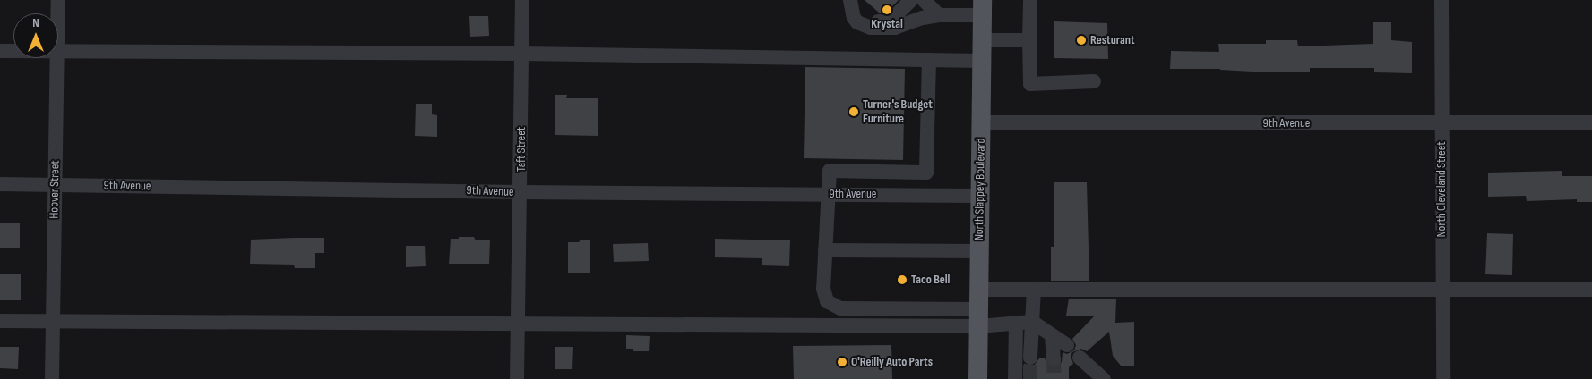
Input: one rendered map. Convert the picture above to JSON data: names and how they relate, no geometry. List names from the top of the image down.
{
  "streets": {
    "main road": ["North Slappey Boulevard"],
    "street": [
      "9th Avenue",
      "Taft Street",
      "Hoover Street",
      "North Cleveland Street"
    ]
  },
  "crossings": [
    ["9th Avenue", "Taft Street"],
    ["9th Avenue", "Hoover Street"],
    ["9th Avenue", "North Slappey Boulevard"],
    ["9th Avenue", "North Cleveland Street"]
  ],
  "places": [
    "Krystal",
    "Resturant",
    "Turner's Budget Furniture",
    "Taco Bell",
    "O'Reilly Auto Parts"
  ],
  "north": "top"
}
